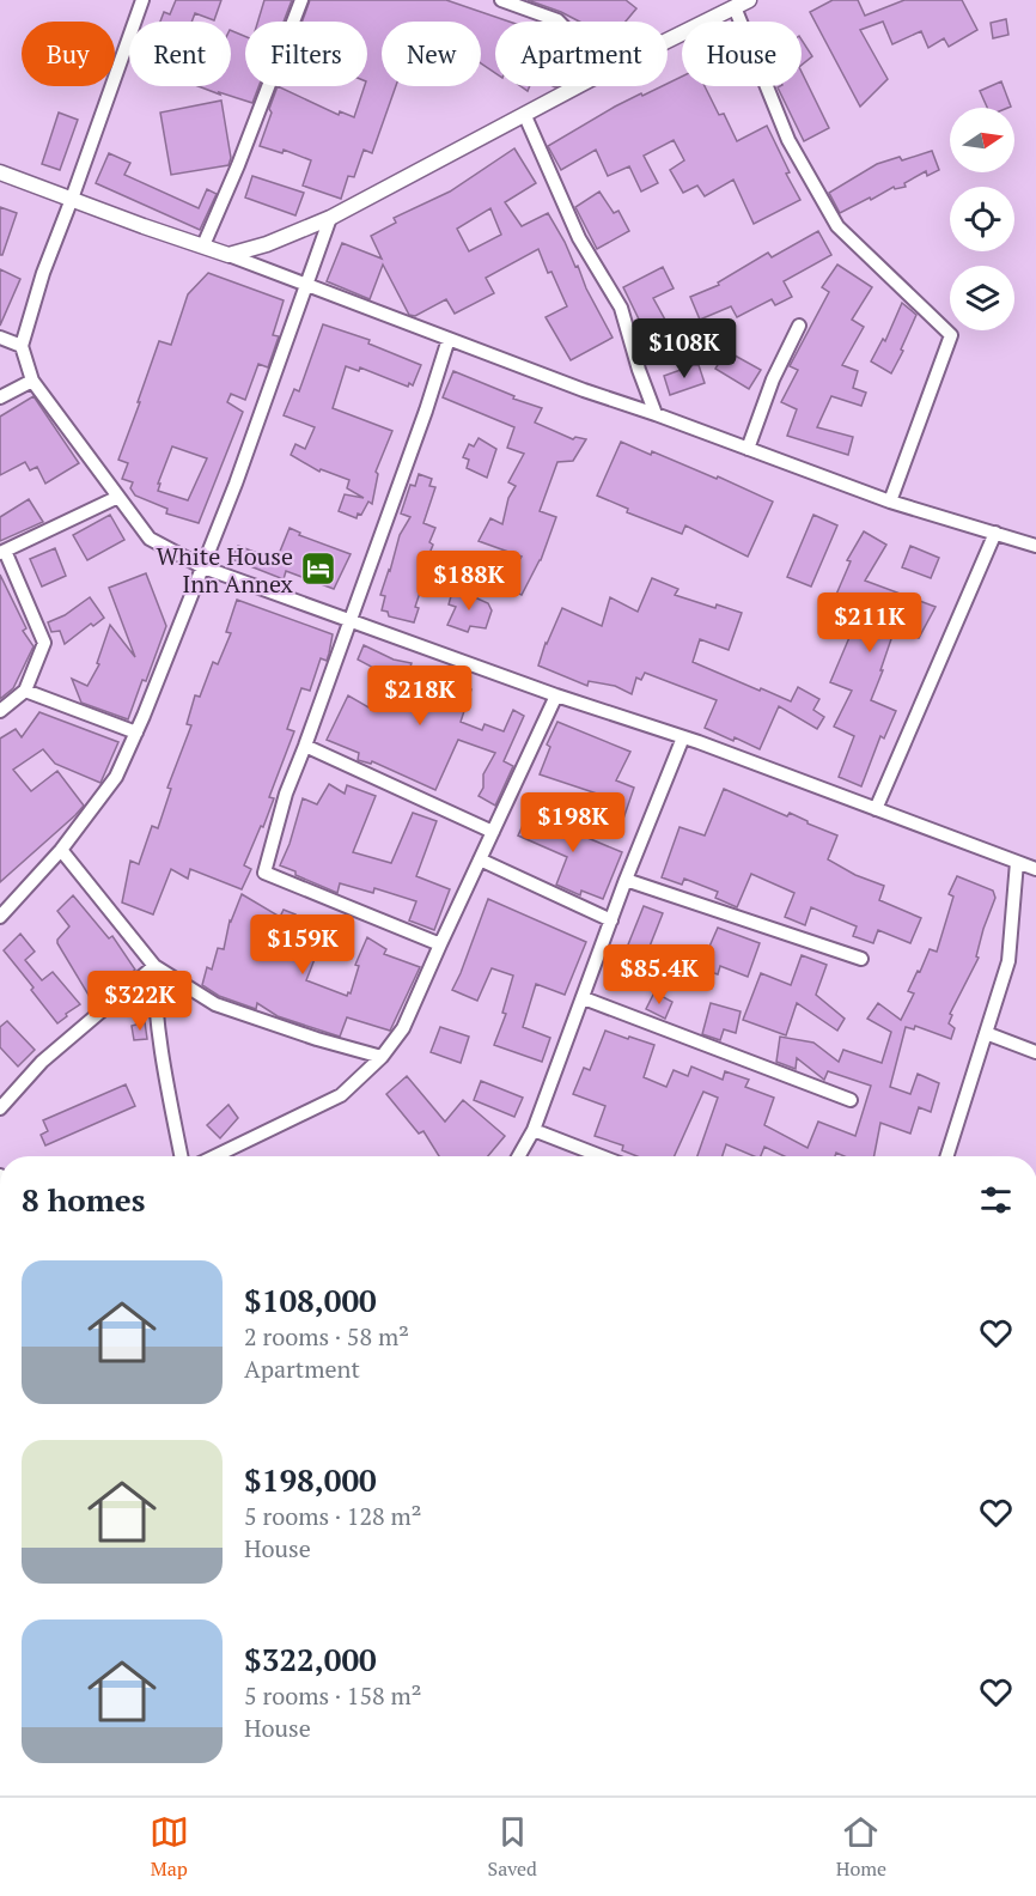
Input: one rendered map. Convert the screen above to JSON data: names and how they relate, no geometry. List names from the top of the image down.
{
  "places": {
    "hotel": ["White House Inn Annex"]
  },
  "north": "right",
  "page": {
    "chip": [
      "Buy",
      "Rent",
      "Filters",
      "New",
      "Apartment",
      "House"
    ],
    "price": [
      "$108K",
      "$188K",
      "$211K",
      "$218K",
      "$198K",
      "$159K",
      "$85.4K",
      "$322K"
    ],
    "heading": "8 homes",
    "list": [
      {
        "name": "$108,000",
        "note": "2 rooms · 58 m² · Apartment"
      },
      {
        "name": "$198,000",
        "note": "5 rooms · 128 m² · House"
      },
      {
        "name": "$322,000",
        "note": "5 rooms · 158 m² · House"
      }
    ],
    "tabs": ["Map", "Saved", "Home"]
  }
}
